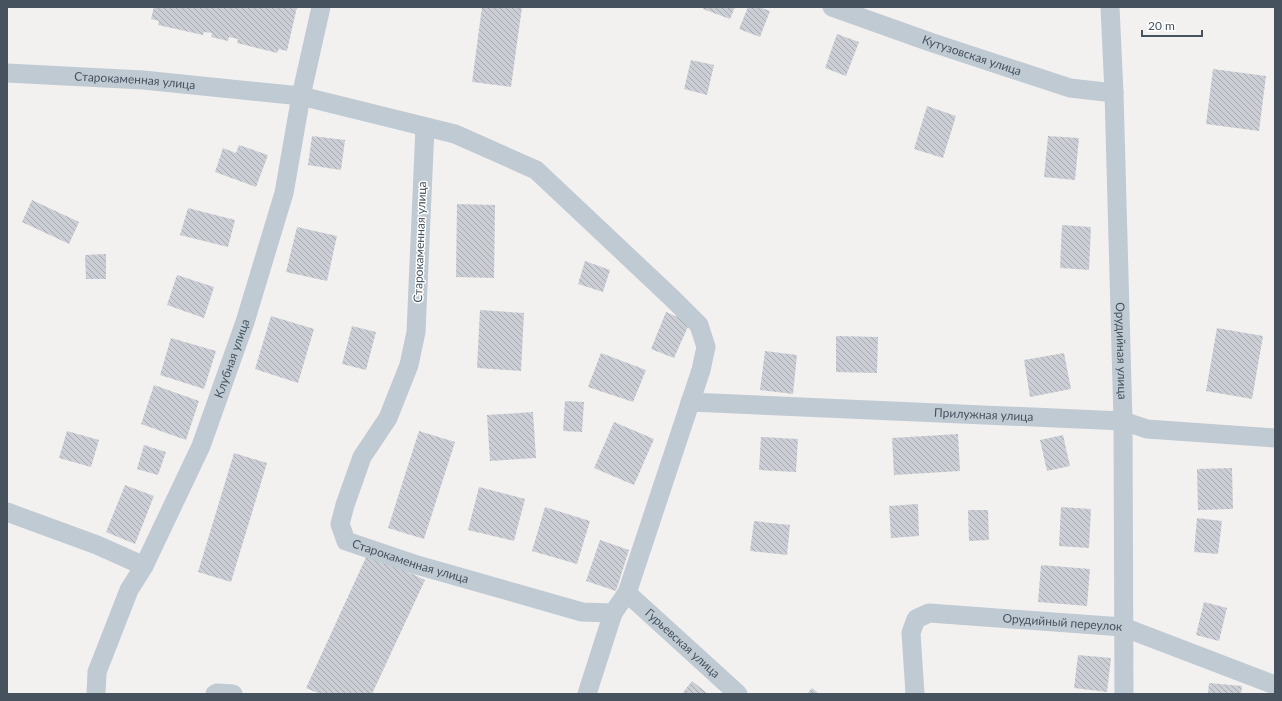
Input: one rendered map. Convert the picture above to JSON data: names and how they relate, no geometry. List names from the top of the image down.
{
  "streets": {
    "street": [
      "Кутузовская улица",
      "Старокаменная улица",
      "Орудийная улица",
      "Клубная улица",
      "Прилужная улица",
      "Орудийный переулок",
      "Гурьевская улица"
    ]
  },
  "crossings": [
    ["Кутузовская улица", "Орудийная улица"],
    ["Старокаменная улица", "Клубная улица"],
    ["Старокаменная улица", "Прилужная улица"],
    ["Старокаменная улица", "Гурьевская улица"],
    ["Орудийная улица", "Прилужная улица"],
    ["Орудийная улица", "Орудийный переулок"]
  ],
  "scale_bar": "20 m"
}
